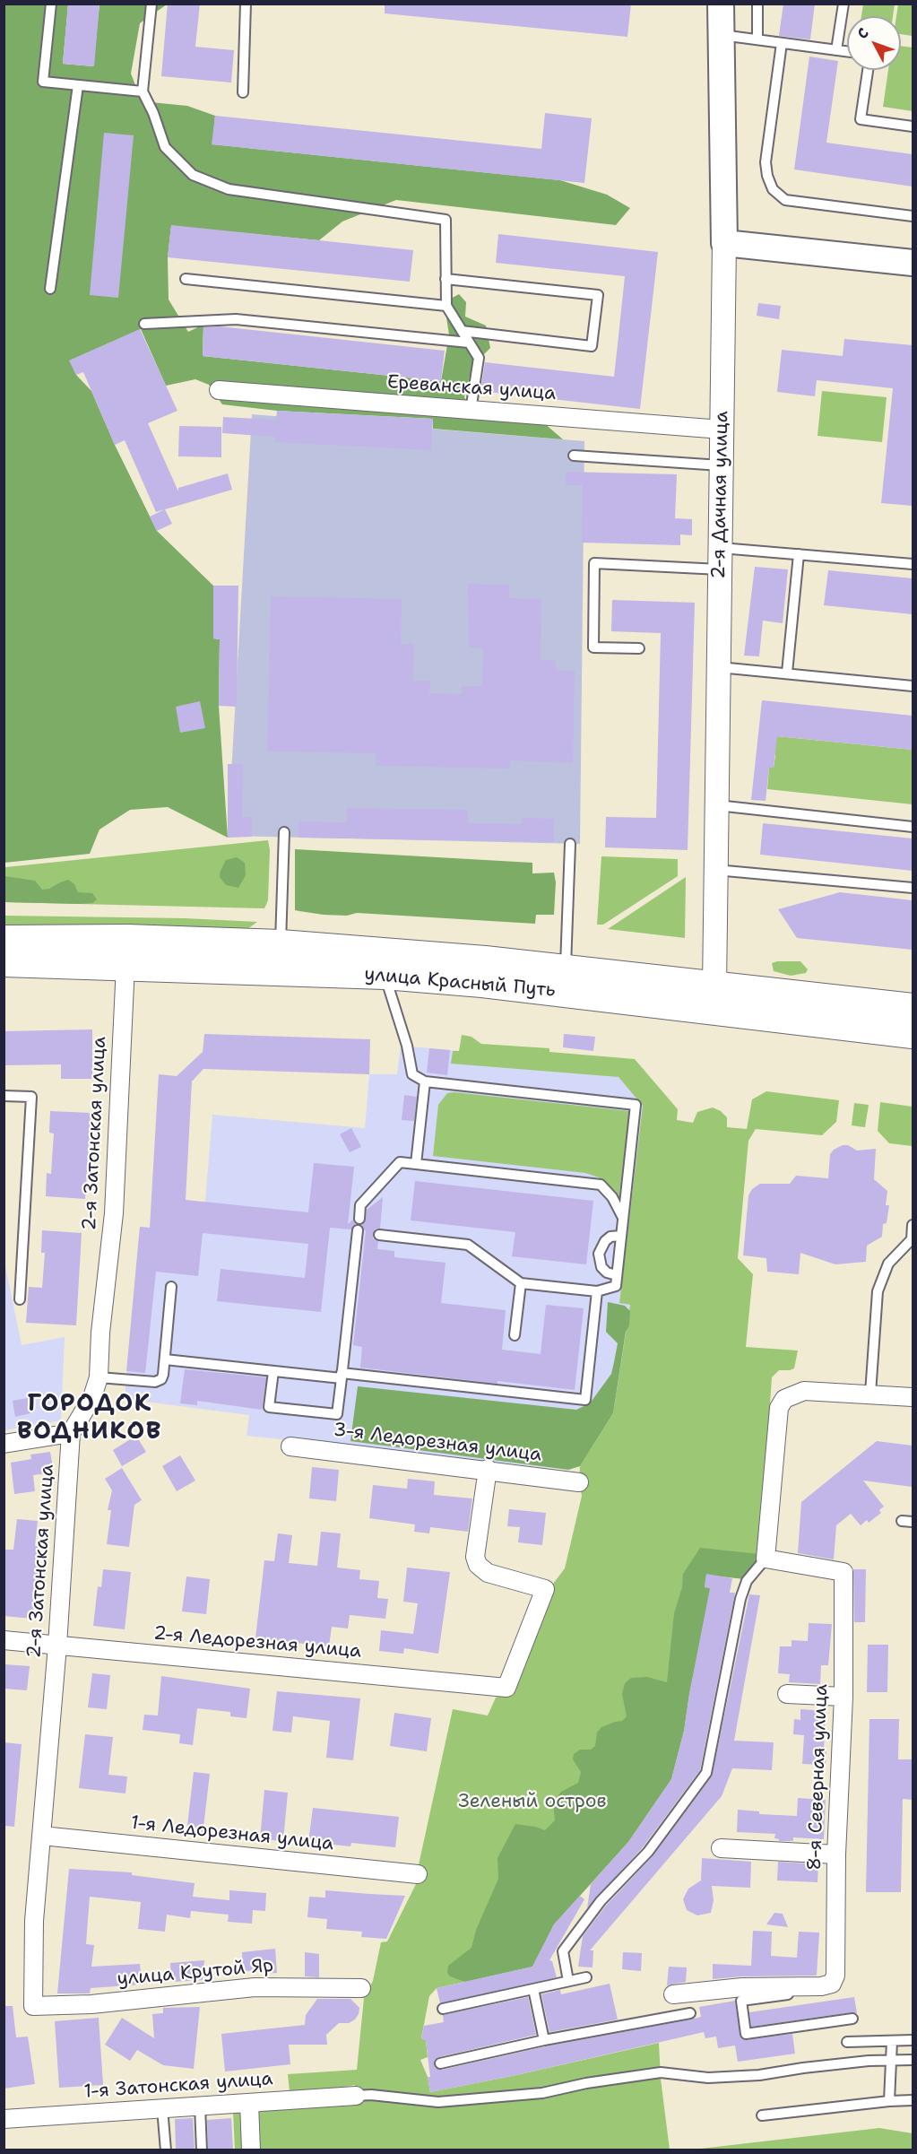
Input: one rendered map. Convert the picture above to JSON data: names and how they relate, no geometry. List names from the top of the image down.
{
  "streets": {
    "main road": ["2-я Дачная улица", "улица Красный Путь"],
    "street": [
      "Ереванская улица",
      "2-я Затонская улица",
      "3-я Ледорезная улица",
      "2-я Ледорезная улица",
      "8-я Северная улица",
      "1-я Ледорезная улица",
      "улица Крутой Яр",
      "1-я Затонская улица"
    ]
  },
  "crossings": [
    ["Ереванская улица", "2-я Дачная улица"],
    ["2-я Дачная улица", "улица Красный Путь"],
    ["улица Красный Путь", "2-я Затонская улица"],
    ["2-я Затонская улица", "2-я Ледорезная улица"],
    ["2-я Затонская улица", "1-я Ледорезная улица"],
    ["2-я Затонская улица", "улица Крутой Яр"],
    ["3-я Ледорезная улица", "2-я Ледорезная улица"]
  ],
  "districts": ["ГОРОДОК ВОДНИКОВ"],
  "parks": ["Зеленый остров"],
  "north": "top left"
}
